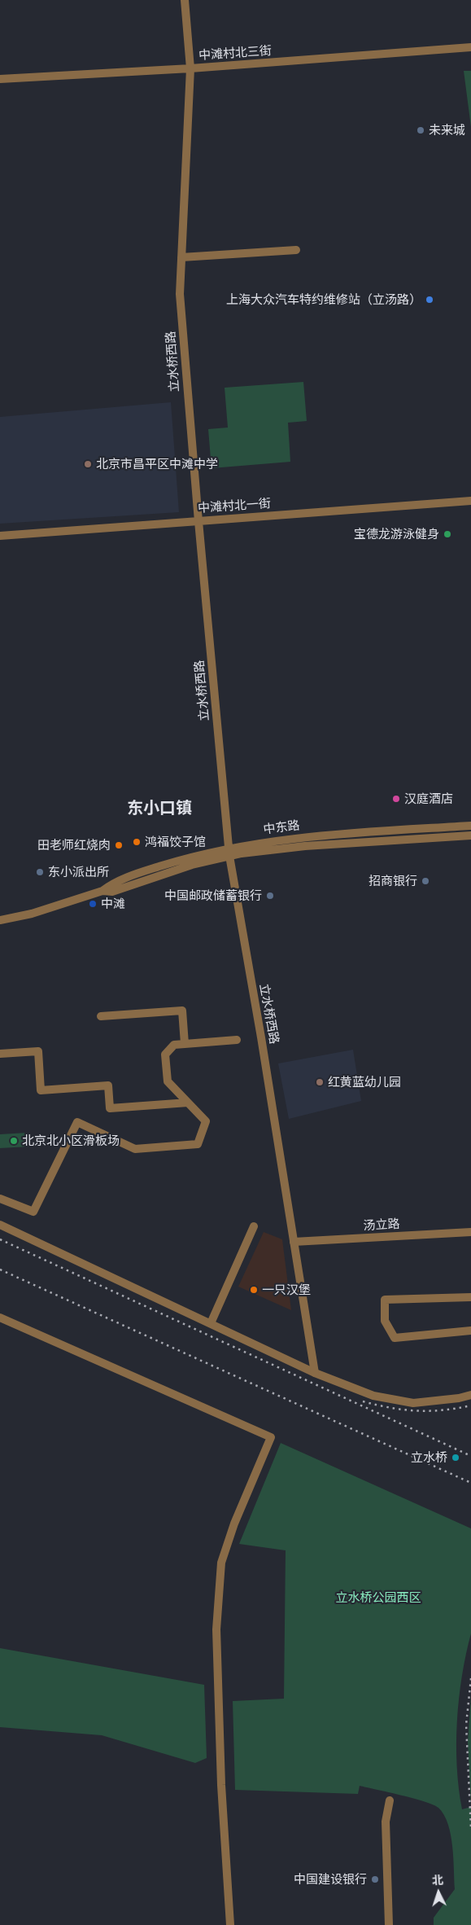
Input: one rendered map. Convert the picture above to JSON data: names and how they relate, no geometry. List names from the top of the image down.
{
  "streets": {
    "street": [
      "中滩村北三街",
      "立水桥西路",
      "中滩村北一街",
      "中东路",
      "汤立路"
    ]
  },
  "crossings": [
    ["中滩村北三街", "立水桥西路"],
    ["立水桥西路", "中滩村北一街"],
    ["立水桥西路", "中东路"],
    ["立水桥西路", "汤立路"]
  ],
  "districts": ["东小口镇"],
  "parks": ["立水桥公园西区"],
  "places": [
    "未来城",
    "上海大众汽车特约维修站（立汤路）",
    "北京市昌平区中滩中学",
    "宝德龙游泳健身",
    "汉庭酒店",
    "鸿福饺子馆",
    "田老师红烧肉",
    "东小派出所",
    "招商银行",
    "中国邮政储蓄银行",
    "中滩",
    "红黄蓝幼儿园",
    "北京北小区滑板场",
    "一只汉堡",
    "立水桥",
    "中国建设银行"
  ],
  "north": "top"
}
